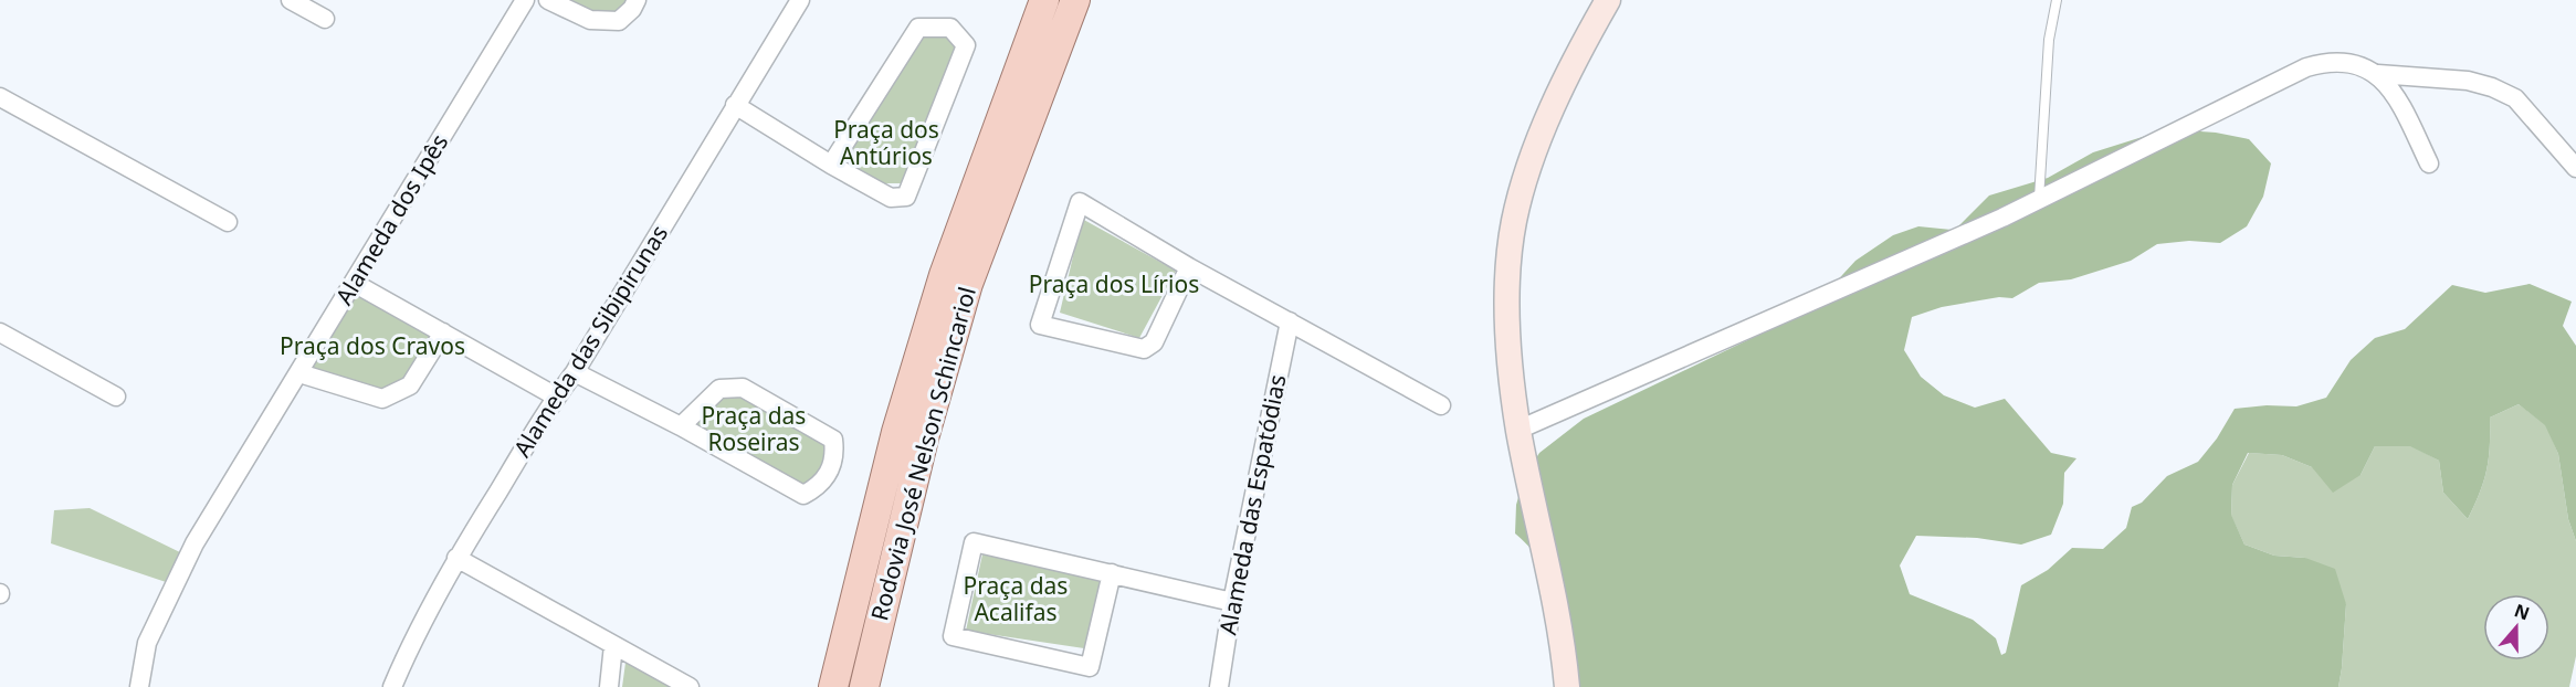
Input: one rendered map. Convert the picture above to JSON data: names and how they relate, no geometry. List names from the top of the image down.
{
  "streets": {
    "main road": ["Rodovia José Nelson Schincariol"],
    "street": ["Alameda dos Ipês", "Alameda das Sibipirunas", "Alameda das Espatódias"]
  },
  "parks": [
    "Praça dos Antúrios",
    "Praça dos Lírios",
    "Praça dos Cravos",
    "Praça das Roseiras",
    "Praça das Acalifas"
  ],
  "north": "top"
}
